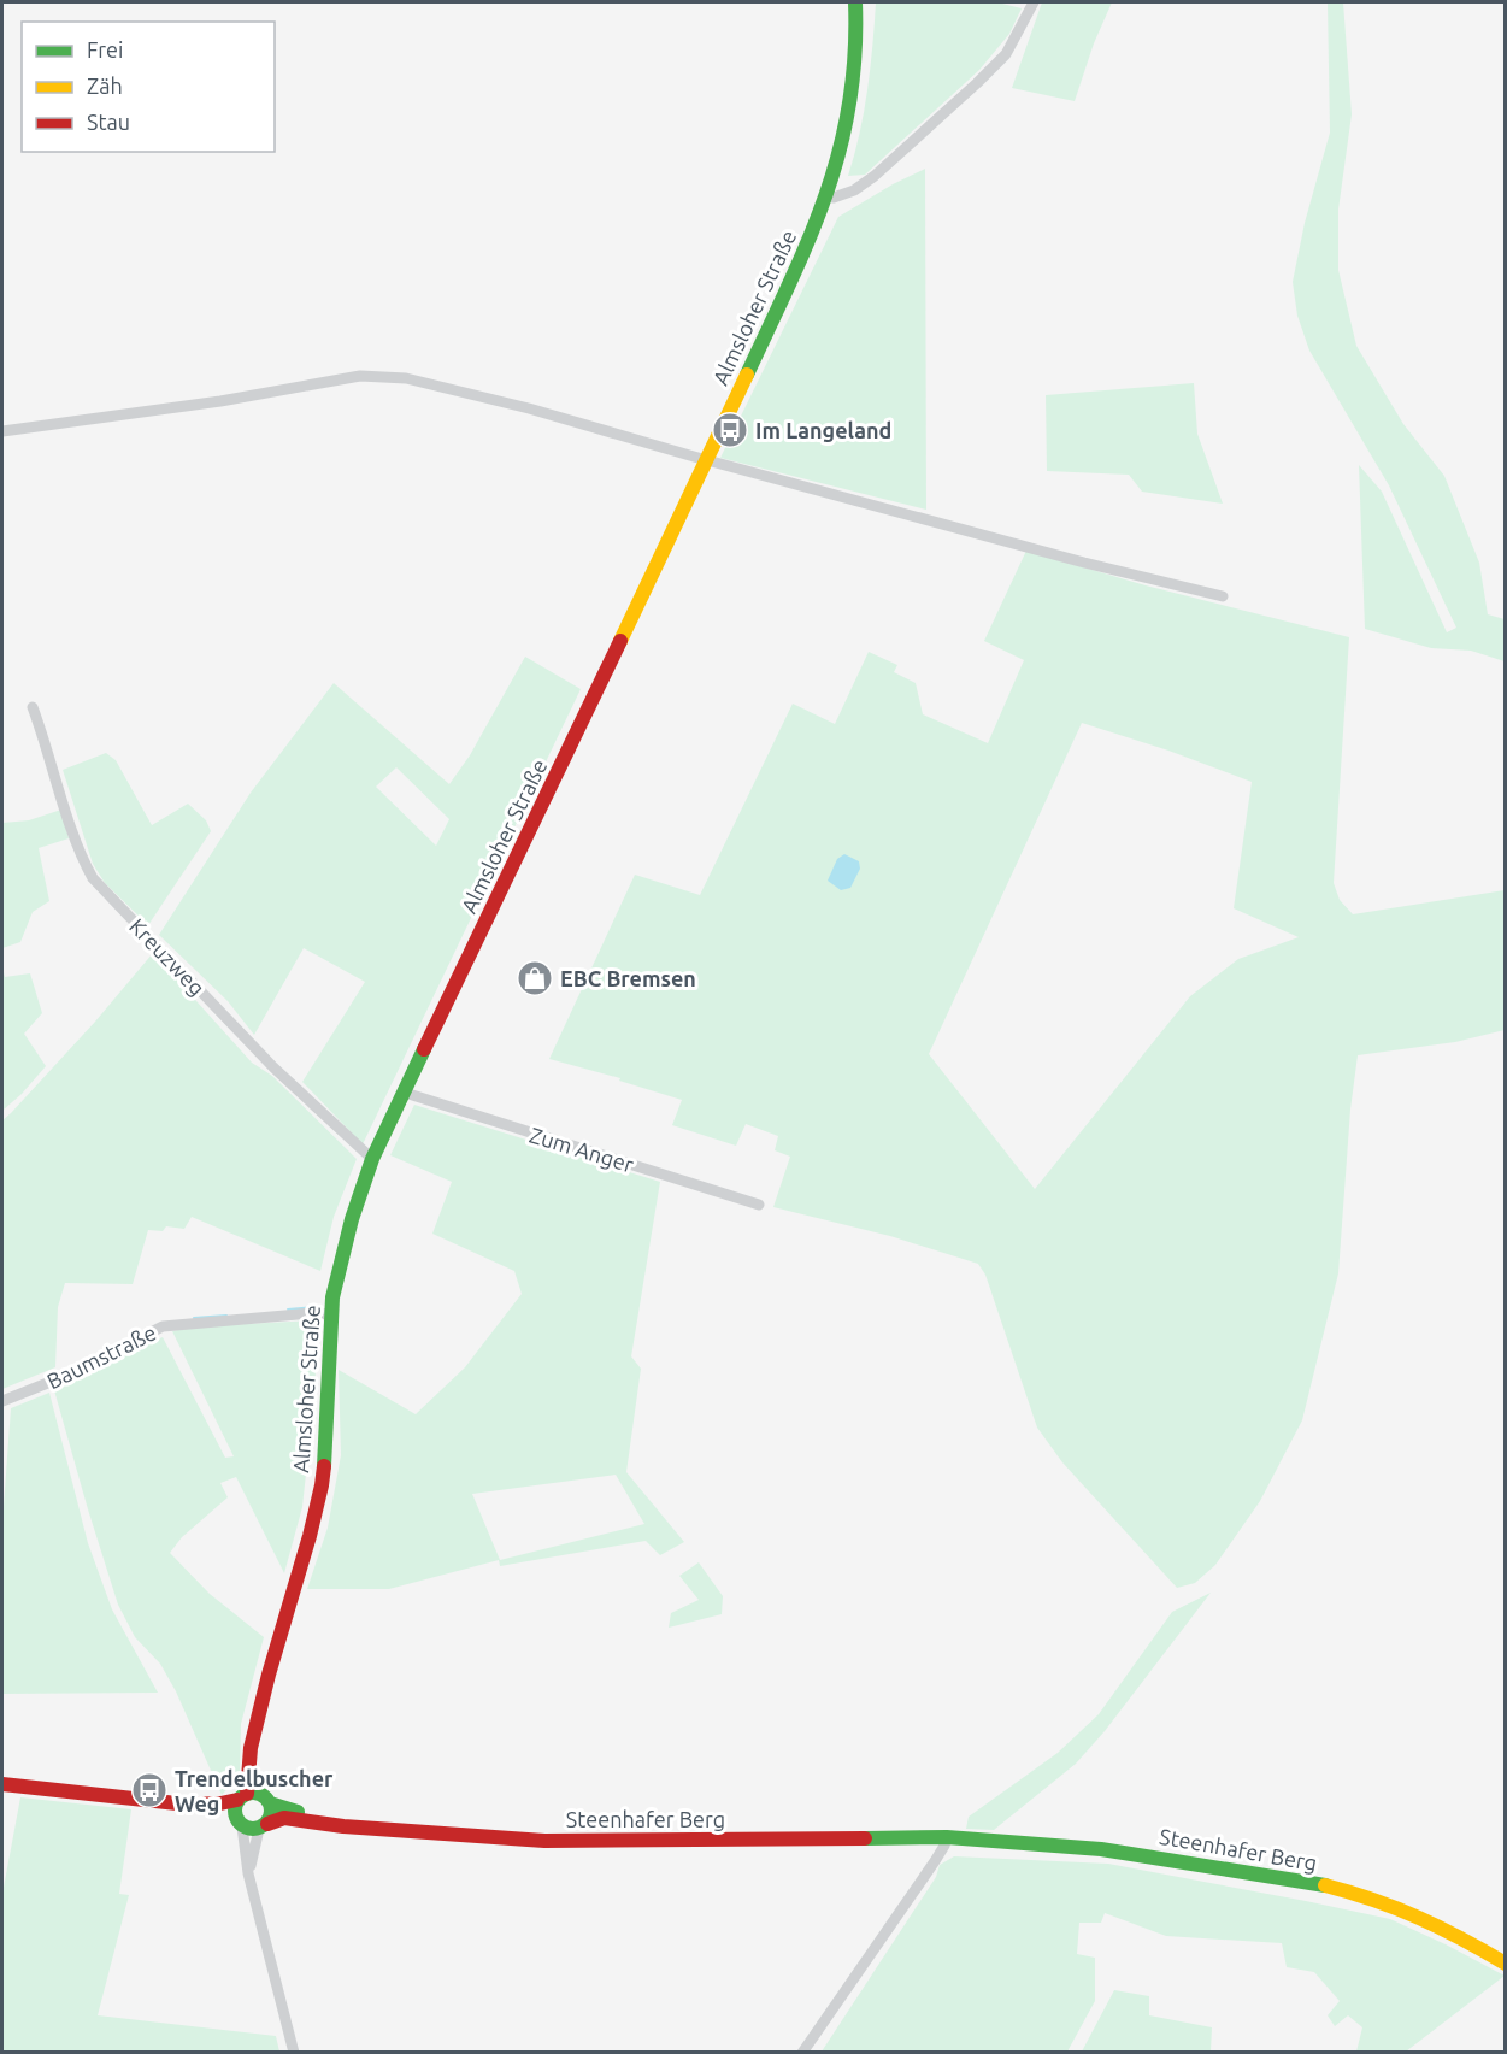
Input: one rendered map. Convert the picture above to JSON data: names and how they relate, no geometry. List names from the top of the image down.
{
  "streets": {
    "street": [
      "Almsloher Straße",
      "Kreuzweg",
      "Zum Anger",
      "Baumstraße",
      "Steenhafer Berg"
    ]
  },
  "crossings": [
    ["Almsloher Straße", "Kreuzweg"],
    ["Almsloher Straße", "Zum Anger"],
    ["Almsloher Straße", "Baumstraße"],
    ["Almsloher Straße", "Steenhafer Berg"]
  ],
  "places": {
    "bus stop": ["Im Langeland", "Trendelbuscher Weg"],
    "shop": ["EBC Bremsen"]
  },
  "legend": ["Frei", "Zäh", "Stau"]
}
